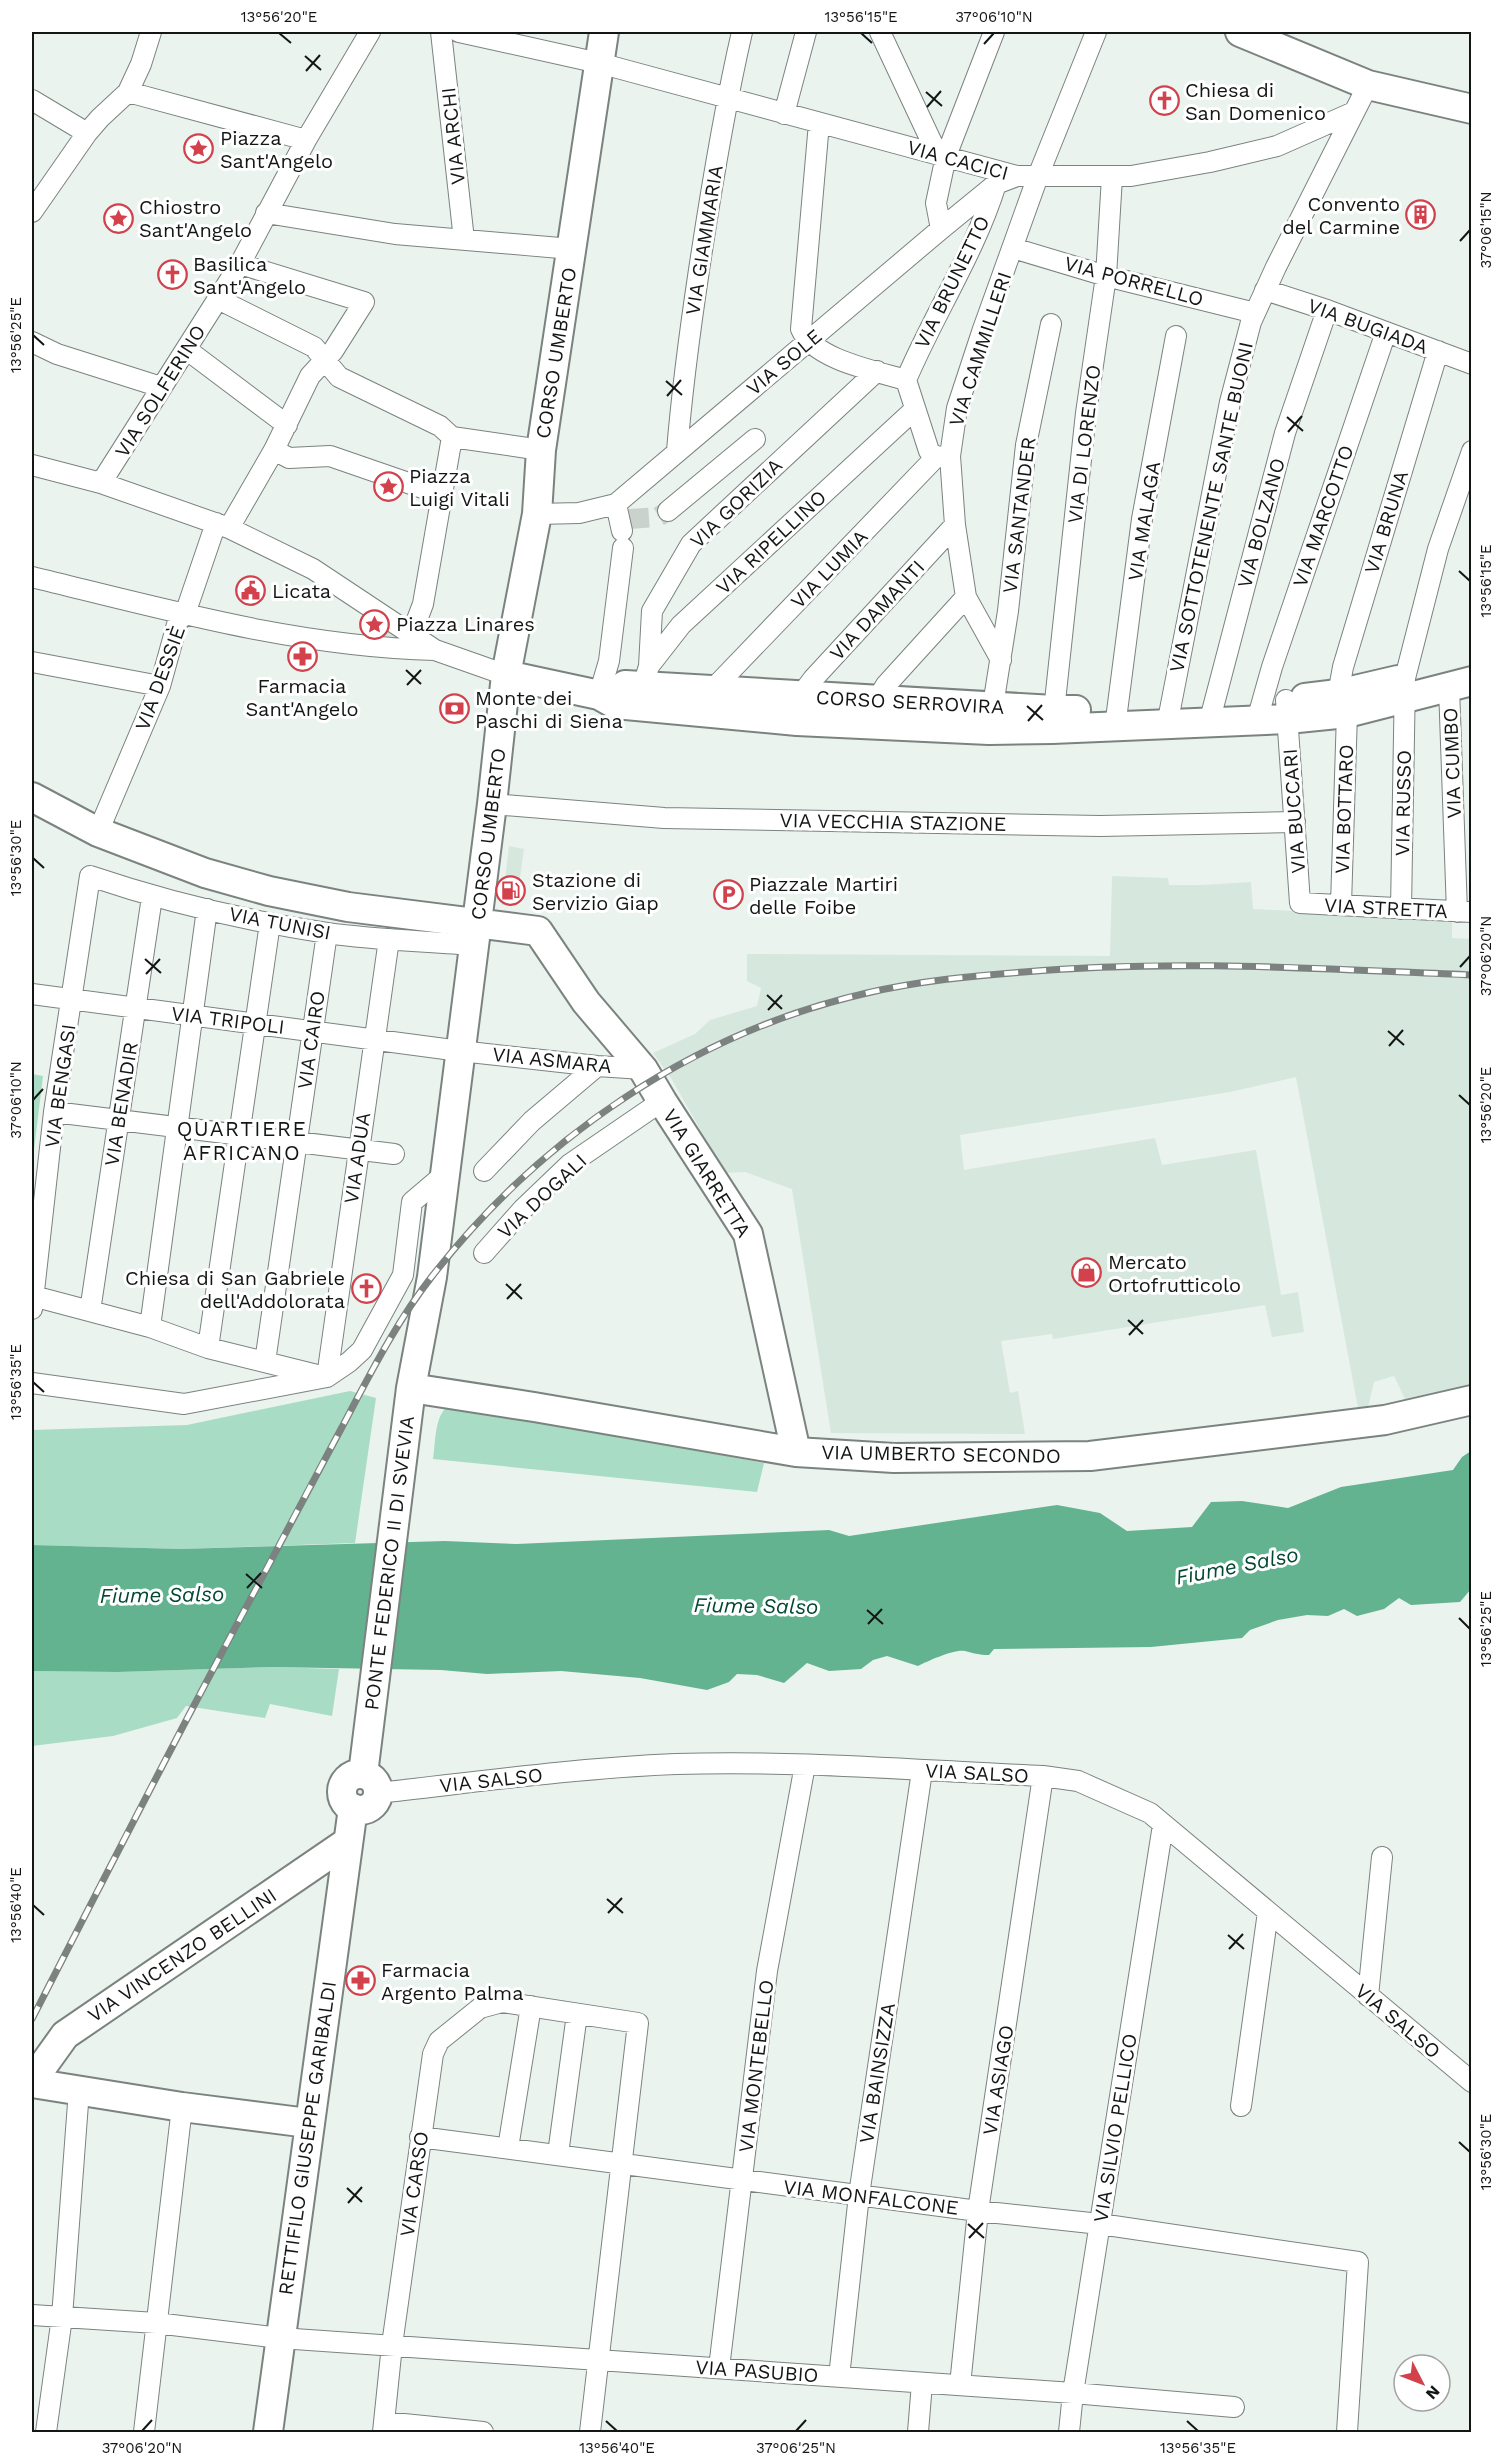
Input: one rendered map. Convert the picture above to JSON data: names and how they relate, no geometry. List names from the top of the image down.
{
  "streets": {
    "main road": [
      "CORSO UMBERTO",
      "CORSO SERROVIRA",
      "VIA GIARRETTA",
      "VIA UMBERTO SECONDO",
      "PONTE FEDERICO II DI SVEVIA",
      "VIA VINCENZO BELLINI",
      "RETTIFILO GIUSEPPE GARIBALDI"
    ],
    "street": [
      "VIA ARCHI",
      "VIA CACICI",
      "VIA GIAMMARIA",
      "VIA PORRELLO",
      "VIA BRUNETTO",
      "VIA BUGIADA",
      "VIA CAMMILLERI",
      "VIA SOLE",
      "VIA SOLFERINO",
      "VIA DI LORENZO",
      "VIA GORIZIA",
      "VIA SOTTOTENENTE SANTE BUONI",
      "VIA SANTANDER",
      "VIA MARCOTTO",
      "VIA MALAGA",
      "VIA BRUNA",
      "VIA BOLZANO",
      "VIA RIPELLINO",
      "VIA LUMIA",
      "VIA DAMANTI",
      "VIA DESSIÈ",
      "VIA CUMBO",
      "VIA RUSSO",
      "VIA BOTTARO",
      "VIA BUCCARI",
      "VIA VECCHIA STAZIONE",
      "VIA STRETTA",
      "VIA TUNISI",
      "VIA TRIPOLI",
      "VIA CAIRO",
      "VIA ASMARA",
      "VIA BENGASI",
      "VIA BENADIR",
      "VIA ADUA",
      "VIA DOGALI",
      "VIA SALSO",
      "VIA MONTEBELLO",
      "VIA BAINSIZZA",
      "VIA ASIAGO",
      "VIA SILVIO PELLICO",
      "VIA CARSO",
      "VIA MONFALCONE",
      "VIA PASUBIO"
    ]
  },
  "crossings": [
    ["VIA CACICI", "VIA GIAMMARIA"],
    ["VIA CACICI", "VIA CAMMILLERI"],
    ["VIA CACICI", "CORSO UMBERTO"],
    ["VIA CACICI", "VIA SOLE"],
    ["VIA CACICI", "VIA DI LORENZO"],
    ["VIA CACICI", "VIA SOTTOTENENTE SANTE BUONI"],
    ["VIA GIAMMARIA", "VIA SOLE"],
    ["VIA PORRELLO", "VIA CAMMILLERI"],
    ["VIA PORRELLO", "VIA DI LORENZO"],
    ["VIA PORRELLO", "VIA SOTTOTENENTE SANTE BUONI"],
    ["VIA BRUNETTO", "VIA SOLE"],
    ["VIA BUGIADA", "VIA SOTTOTENENTE SANTE BUONI"],
    ["VIA BUGIADA", "VIA MARCOTTO"],
    ["VIA BUGIADA", "VIA BRUNA"],
    ["VIA BUGIADA", "VIA BOLZANO"],
    ["VIA CAMMILLERI", "VIA SANTANDER"],
    ["VIA CAMMILLERI", "VIA LUMIA"],
    ["VIA CAMMILLERI", "VIA DAMANTI"],
    ["CORSO UMBERTO", "VIA SOLE"],
    ["CORSO UMBERTO", "CORSO SERROVIRA"],
    ["CORSO UMBERTO", "VIA VECCHIA STAZIONE"],
    ["CORSO UMBERTO", "VIA TUNISI"],
    ["CORSO UMBERTO", "VIA TRIPOLI"],
    ["CORSO UMBERTO", "VIA ASMARA"],
    ["CORSO UMBERTO", "VIA GIARRETTA"],
    ["CORSO UMBERTO", "VIA UMBERTO SECONDO"],
    ["CORSO UMBERTO", "PONTE FEDERICO II DI SVEVIA"],
    ["VIA SOLFERINO", "VIA DESSIÈ"],
    ["VIA DI LORENZO", "CORSO SERROVIRA"],
    ["VIA GORIZIA", "VIA RIPELLINO"],
    ["VIA GORIZIA", "CORSO SERROVIRA"],
    ["VIA SOTTOTENENTE SANTE BUONI", "CORSO SERROVIRA"],
    ["VIA SANTANDER", "CORSO SERROVIRA"],
    ["VIA MARCOTTO", "CORSO SERROVIRA"],
    ["VIA MARCOTTO", "VIA BUCCARI"],
    ["VIA MALAGA", "CORSO SERROVIRA"],
    ["VIA BRUNA", "CORSO SERROVIRA"],
    ["VIA BRUNA", "VIA BOTTARO"],
    ["VIA BOLZANO", "CORSO SERROVIRA"],
    ["VIA RIPELLINO", "CORSO SERROVIRA"],
    ["VIA LUMIA", "CORSO SERROVIRA"],
    ["VIA DAMANTI", "CORSO SERROVIRA"],
    ["CORSO SERROVIRA", "VIA CUMBO"],
    ["CORSO SERROVIRA", "VIA RUSSO"],
    ["CORSO SERROVIRA", "VIA BOTTARO"],
    ["CORSO SERROVIRA", "VIA BUCCARI"],
    ["VIA CUMBO", "VIA STRETTA"],
    ["VIA RUSSO", "VIA STRETTA"],
    ["VIA BOTTARO", "VIA STRETTA"],
    ["VIA BUCCARI", "VIA VECCHIA STAZIONE"],
    ["VIA BUCCARI", "VIA STRETTA"],
    ["VIA TUNISI", "VIA CAIRO"],
    ["VIA TUNISI", "VIA BENGASI"],
    ["VIA TUNISI", "VIA BENADIR"],
    ["VIA TUNISI", "VIA ADUA"],
    ["VIA TUNISI", "VIA GIARRETTA"],
    ["VIA TRIPOLI", "VIA CAIRO"],
    ["VIA TRIPOLI", "VIA ASMARA"],
    ["VIA TRIPOLI", "VIA BENGASI"],
    ["VIA TRIPOLI", "VIA BENADIR"],
    ["VIA TRIPOLI", "VIA ADUA"],
    ["VIA ASMARA", "VIA GIARRETTA"],
    ["VIA GIARRETTA", "VIA DOGALI"],
    ["VIA GIARRETTA", "VIA UMBERTO SECONDO"],
    ["VIA UMBERTO SECONDO", "PONTE FEDERICO II DI SVEVIA"],
    ["PONTE FEDERICO II DI SVEVIA", "VIA SALSO"],
    ["PONTE FEDERICO II DI SVEVIA", "RETTIFILO GIUSEPPE GARIBALDI"],
    ["VIA SALSO", "VIA MONTEBELLO"],
    ["VIA SALSO", "VIA BAINSIZZA"],
    ["VIA SALSO", "VIA ASIAGO"],
    ["VIA SALSO", "VIA SILVIO PELLICO"],
    ["VIA SALSO", "RETTIFILO GIUSEPPE GARIBALDI"],
    ["VIA VINCENZO BELLINI", "RETTIFILO GIUSEPPE GARIBALDI"],
    ["VIA MONTEBELLO", "VIA MONFALCONE"],
    ["VIA MONTEBELLO", "VIA PASUBIO"],
    ["VIA BAINSIZZA", "VIA MONFALCONE"],
    ["VIA BAINSIZZA", "VIA PASUBIO"],
    ["VIA ASIAGO", "VIA MONFALCONE"],
    ["VIA ASIAGO", "VIA PASUBIO"],
    ["VIA SILVIO PELLICO", "VIA MONFALCONE"],
    ["VIA SILVIO PELLICO", "VIA PASUBIO"],
    ["RETTIFILO GIUSEPPE GARIBALDI", "VIA PASUBIO"],
    ["VIA CARSO", "VIA MONFALCONE"],
    ["VIA CARSO", "VIA PASUBIO"]
  ],
  "districts": ["QUARTIERE AFRICANO"],
  "water": ["Fiume Salso"],
  "places": {
    "church": ["Chiesa di San Domenico", "Basilica Sant'Angelo", "Chiesa di San Gabriele dell'Addolorata"],
    "place": [
      "Piazza Sant'Angelo",
      "Chiostro Sant'Angelo",
      "Piazza Luigi Vitali",
      "Piazza Linares"
    ],
    "building": ["Convento del Carmine"],
    "public building": ["Licata"],
    "pharmacy": ["Farmacia Sant'Angelo", "Farmacia Argento Palma"],
    "bank": ["Monte dei Paschi di Siena"],
    "fuel station": ["Stazione di Servizio Giap"],
    "parking": ["Piazzale Martiri delle Foibe"],
    "shop": ["Mercato Ortofrutticolo"]
  },
  "north": "bottom right",
  "coordinates": [
    "13°56'20\"E",
    "13°56'15\"E",
    "37°06'10\"N",
    "37°06'15\"N",
    "13°56'25\"E",
    "13°56'30\"E",
    "37°06'20\"N",
    "13°56'35\"E",
    "13°56'40\"E",
    "37°06'25\"N"
  ]
}
